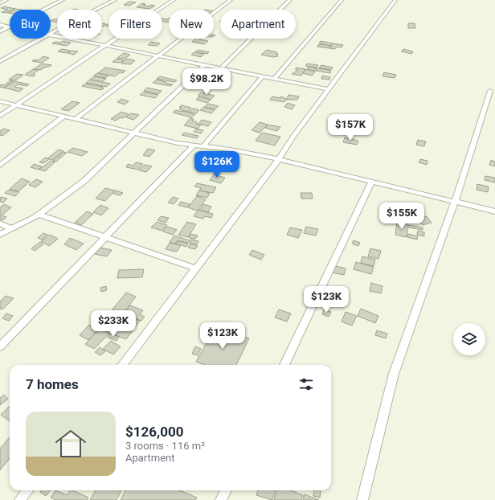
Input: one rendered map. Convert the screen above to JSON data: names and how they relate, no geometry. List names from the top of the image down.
{
  "page": {
    "chip": [
      "Buy",
      "Rent",
      "Filters",
      "New",
      "Apartment"
    ],
    "price": [
      "$98.2K",
      "$157K",
      "$126K",
      "$155K",
      "$123K",
      "$233K",
      "$123K"
    ],
    "heading": "7 homes",
    "list": [
      {
        "name": "$126,000",
        "note": "3 rooms · 116 m² · Apartment"
      }
    ]
  }
}
